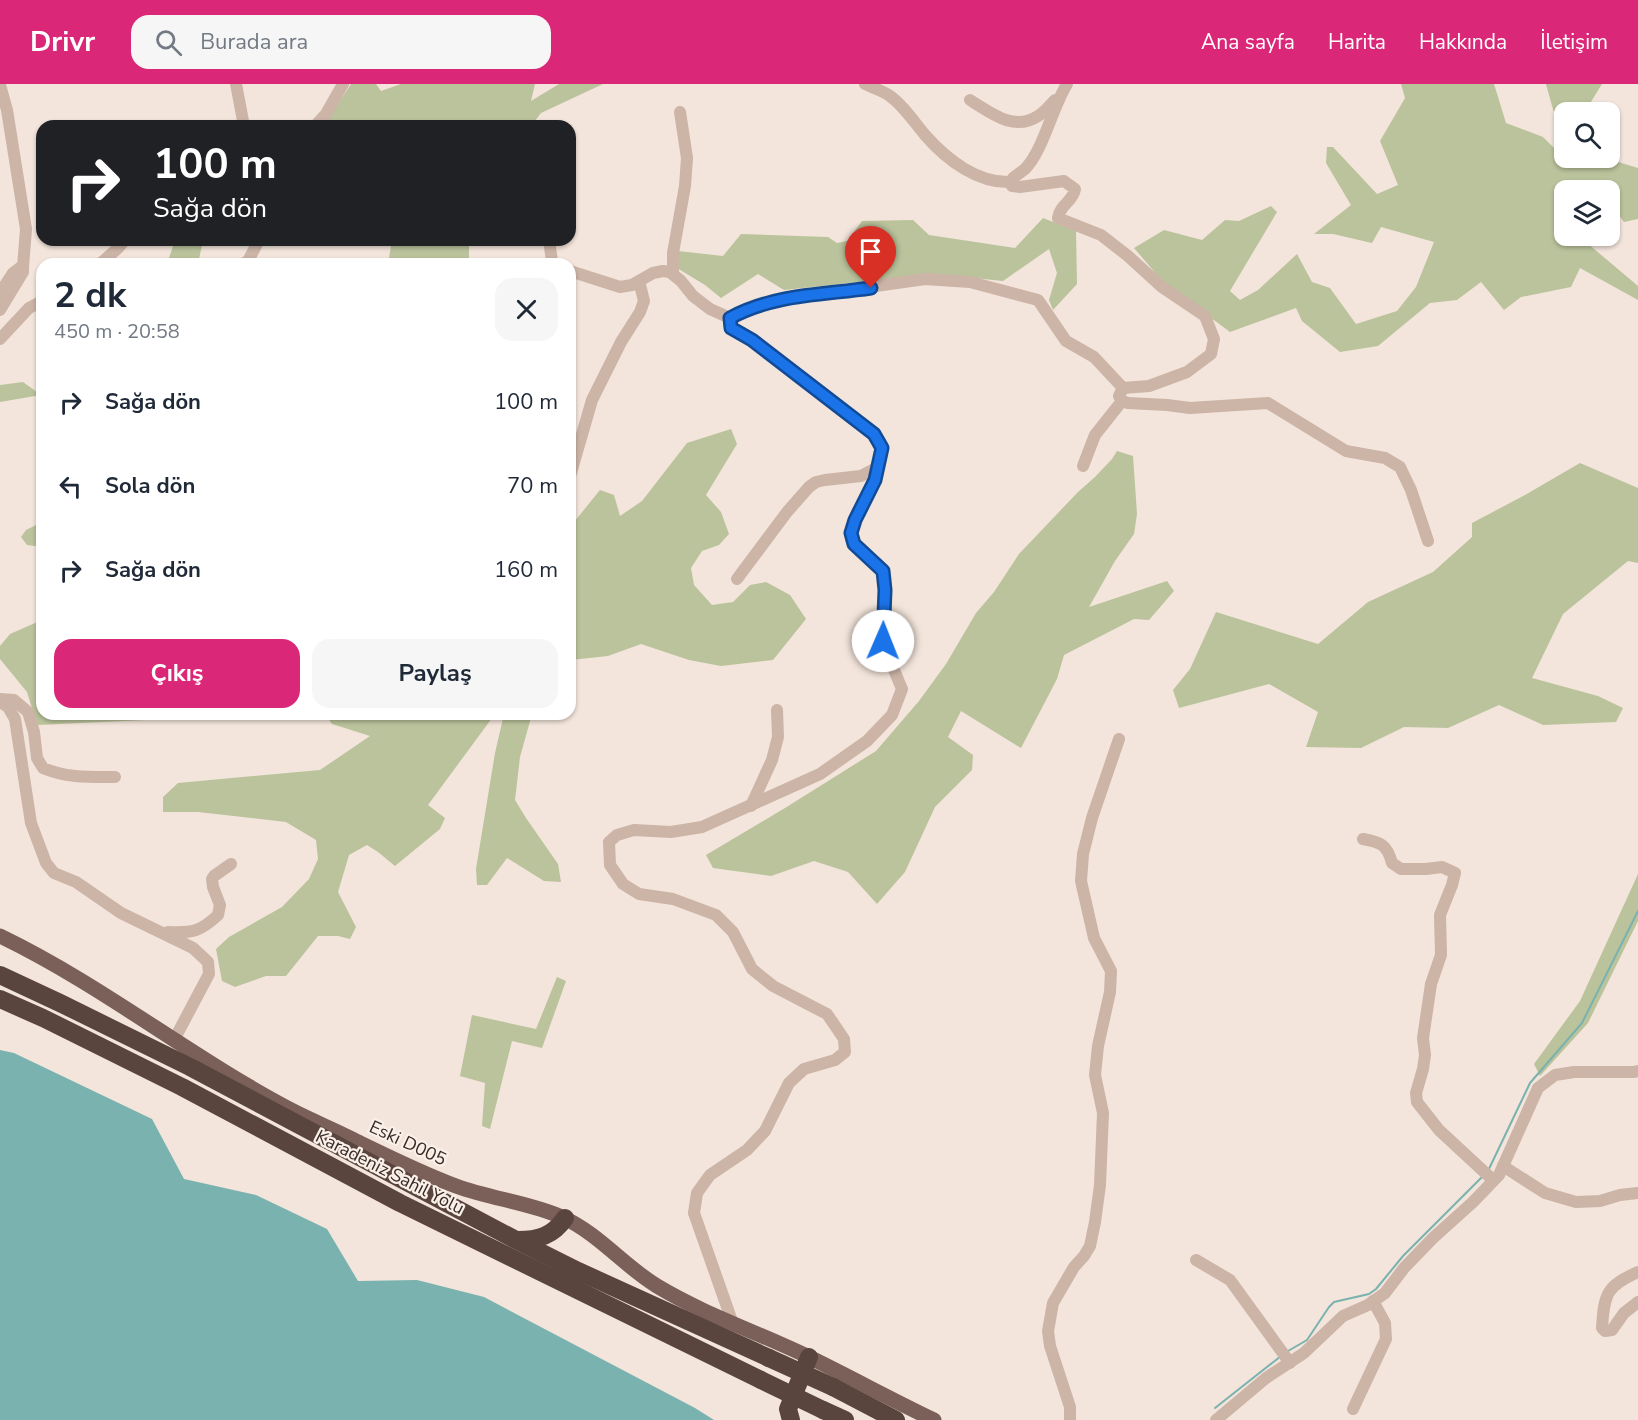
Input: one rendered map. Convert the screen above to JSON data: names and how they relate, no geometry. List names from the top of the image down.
{
  "streets": {
    "highway": ["Karadeniz Sahil Yolu"],
    "main road": ["Eski D005"]
  },
  "page": {
    "header": "Drivr",
    "search": "Burada ara",
    "nav": [
      "Ana sayfa",
      "Harita",
      "Hakkında",
      "İletişim"
    ],
    "turn": ["100 m", "Sağa dön"],
    "heading": ["2 dk", "450 m · 20:58"],
    "list": [
      {
        "name": "Sağa dön",
        "value": "100 m"
      },
      {
        "name": "Sola dön",
        "value": "70 m"
      },
      {
        "name": "Sağa dön",
        "value": "160 m"
      }
    ],
    "buttons": ["Çıkış", "Paylaş"]
  }
}
